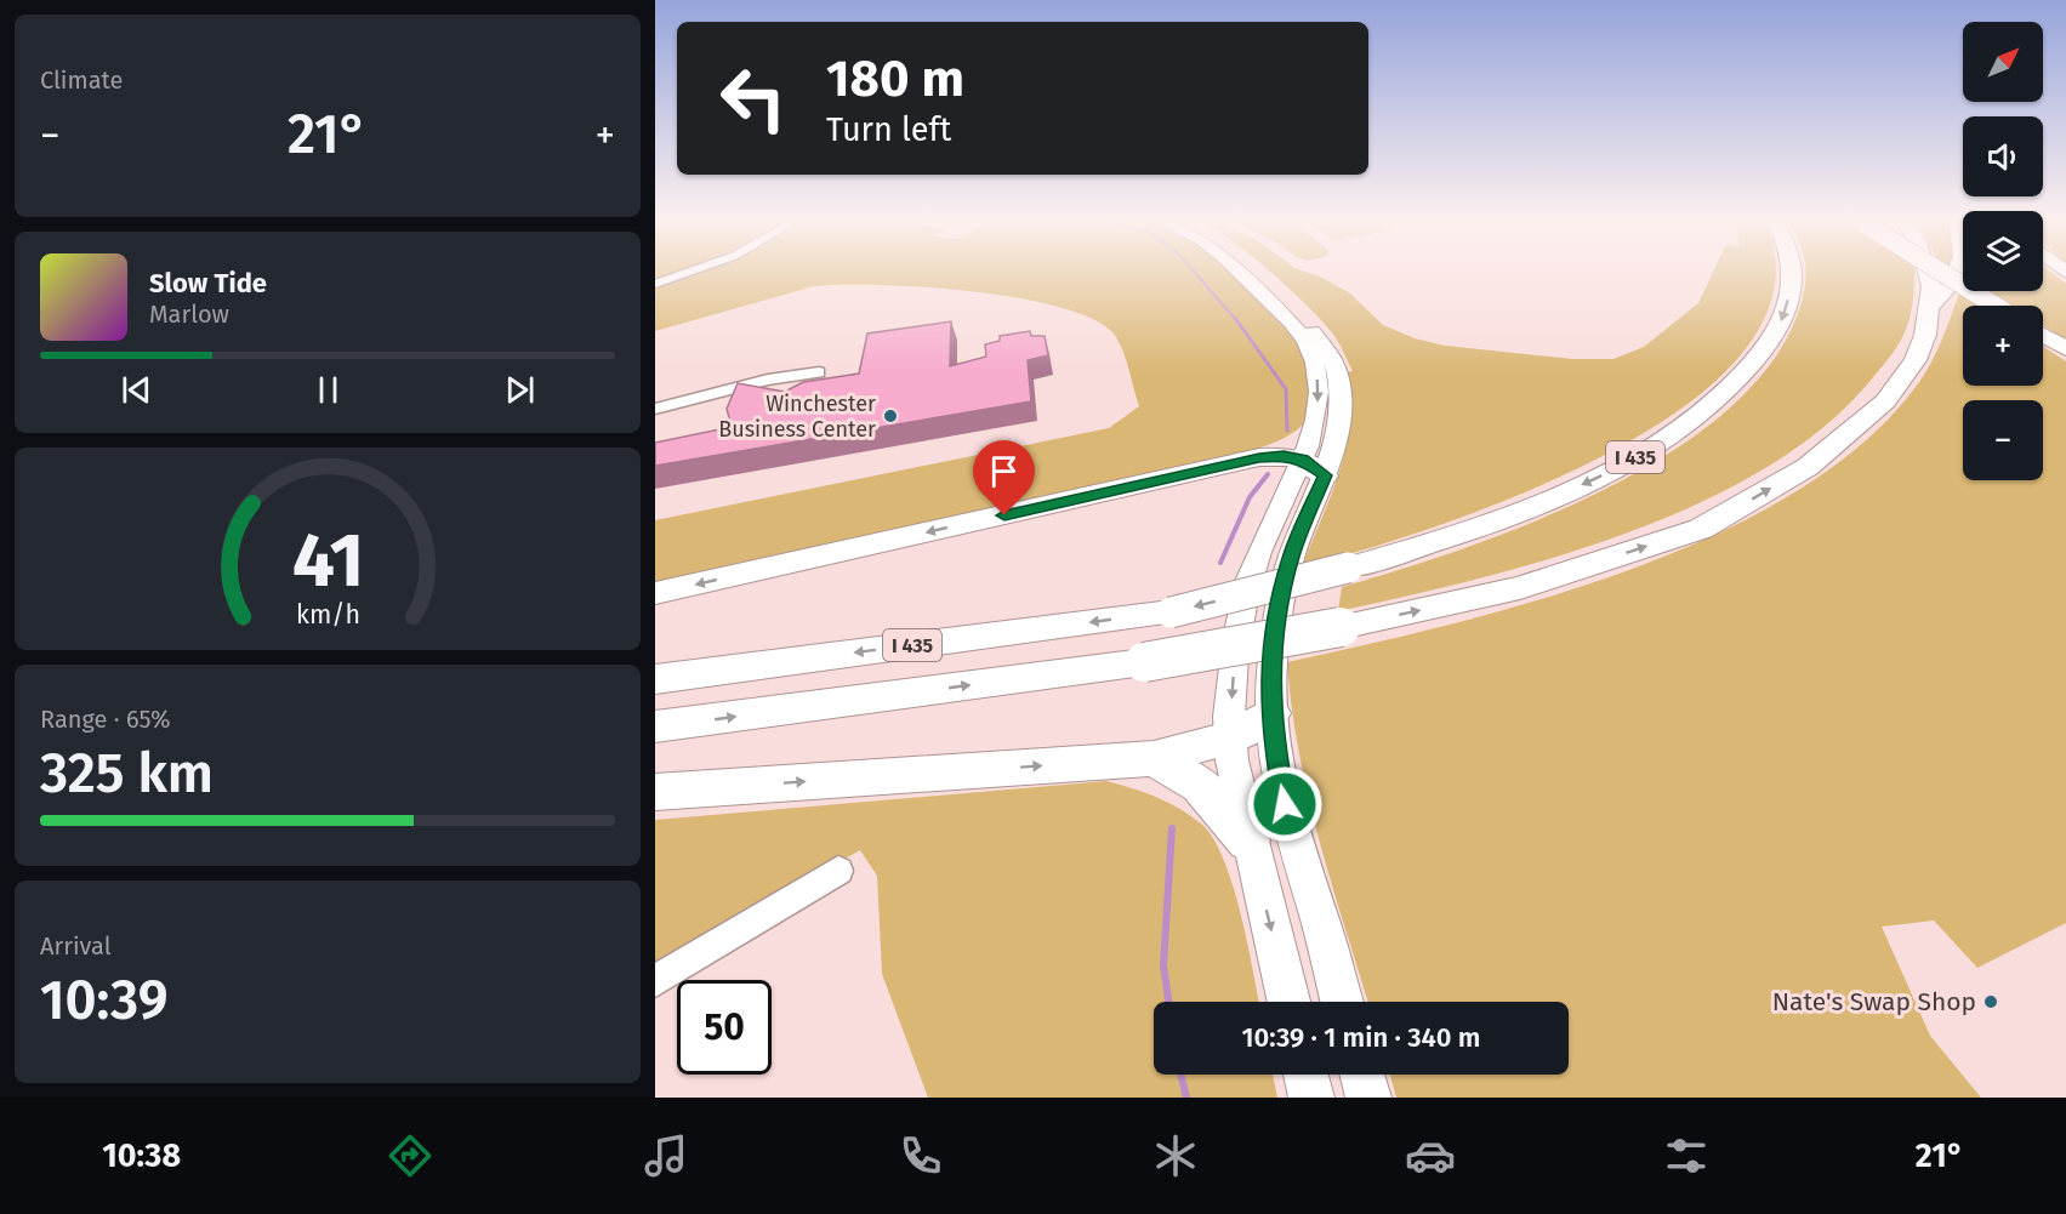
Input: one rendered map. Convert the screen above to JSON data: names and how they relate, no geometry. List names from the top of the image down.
{
  "streets": {
    "highway": ["I 435"]
  },
  "places": ["Winchester Business Center", "Nate's Swap Shop"],
  "north": "top right",
  "page": {
    "tile": [
      "Climate",
      ["Range · 65%", "325 km"],
      ["Arrival", "10:39"]
    ],
    "map_buttons": ["+", "−"],
    "turn": ["180 m", "Turn left"],
    "heat": ["−", "21°", "+"],
    "song": ["Slow Tide", "Marlow"],
    "limit": "50",
    "trip": "10:39 · 1 min · 340 m",
    "tabs": ["10:38", "21°"],
    "gauge": ["41", "km/h"]
  }
}
